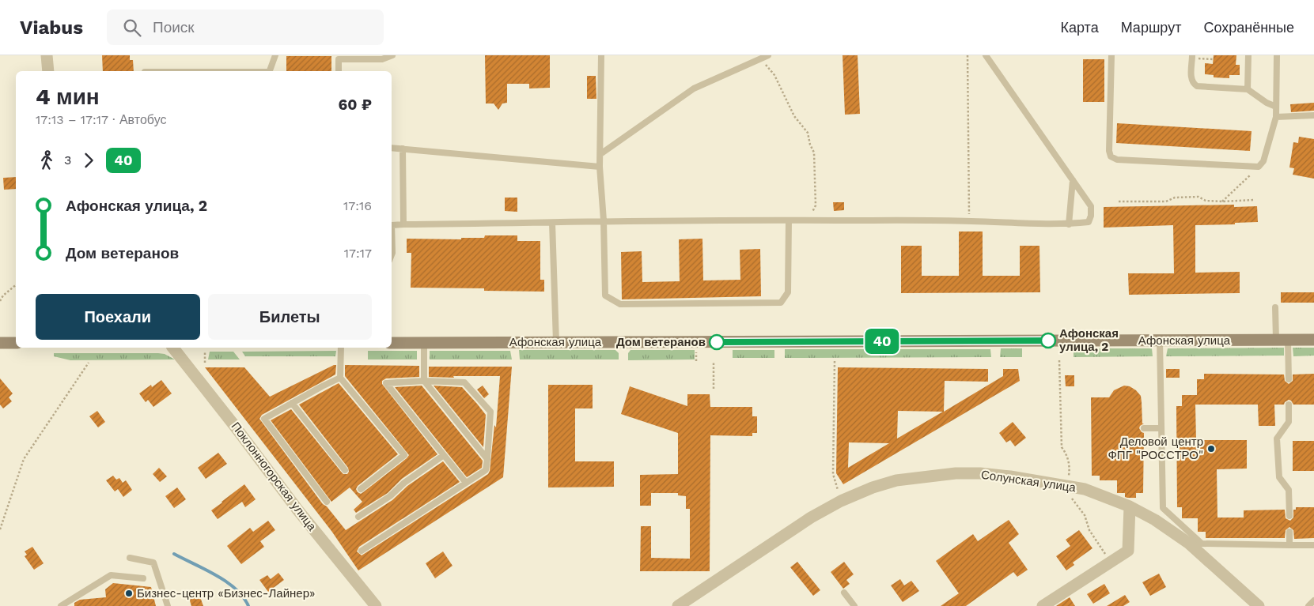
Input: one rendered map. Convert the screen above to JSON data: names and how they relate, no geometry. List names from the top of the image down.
{
  "streets": {
    "street": ["Афонская улица", "Поклонногорская улица", "Солунская улица"]
  },
  "places": [
    "Афонская улица, 2",
    "Дом ветеранов",
    "Деловой центр ФПГ \"РОССТРО\"",
    "Бизнес-центр «Бизнес-Лайнер»"
  ],
  "lines": ["bus line 40"],
  "page": {
    "header": "Viabus",
    "search": "Поиск",
    "nav": ["Карта", "Маршрут", "Сохранённые"],
    "on_map": "40",
    "heading": ["4 мин", "17:13 – 17:17 · Автобус", "60 ₽"],
    "legs": ["3", "40"],
    "list": [
      {
        "name": "Афонская улица, 2",
        "value": "17:16"
      },
      {
        "name": "Дом ветеранов",
        "value": "17:17"
      }
    ],
    "buttons": ["Поехали", "Билеты"]
  }
}
